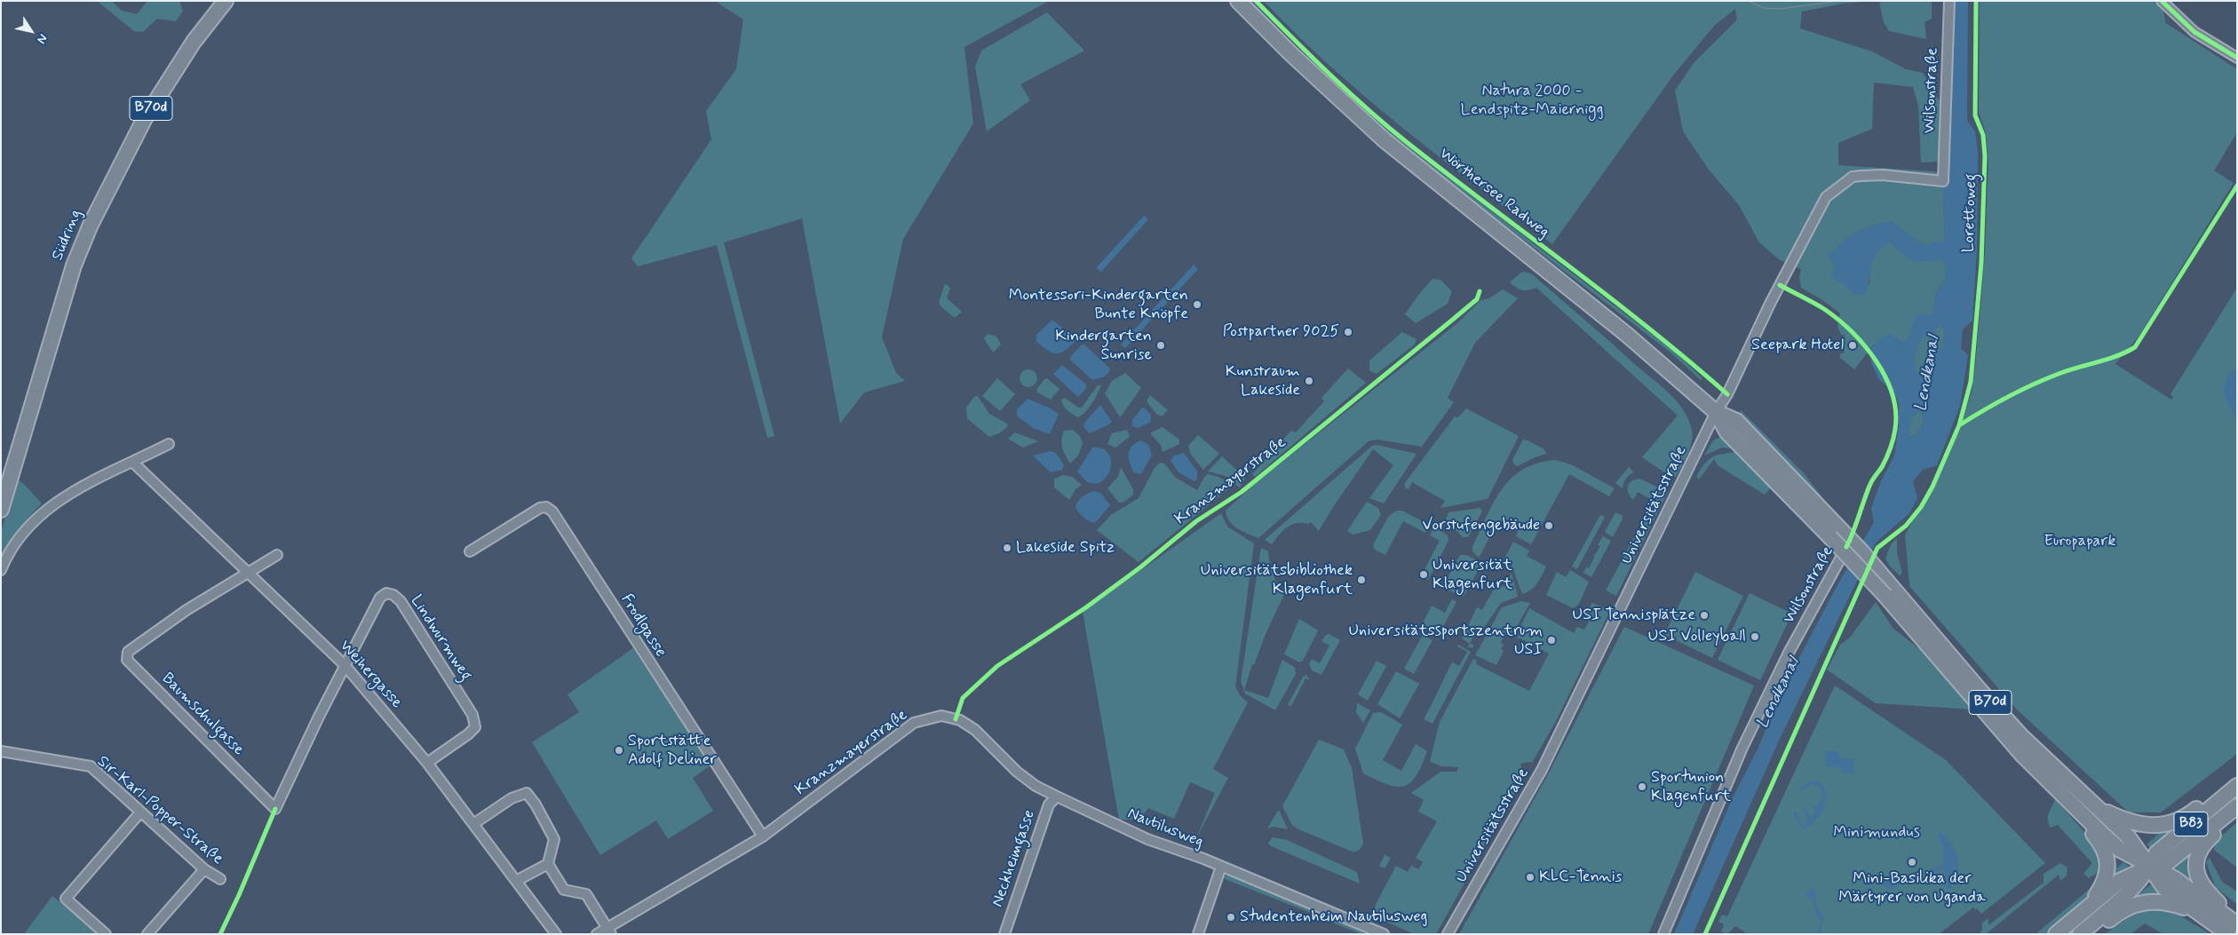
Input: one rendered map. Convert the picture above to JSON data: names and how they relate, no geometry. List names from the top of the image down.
{
  "streets": {
    "main road": ["B70d", "Südring", "B83"],
    "street": [
      "Wilsonstraße",
      "Kranzmayerstraße",
      "Universitätsstraße",
      "Frodlgasse",
      "Lindwurmweg",
      "Weihergasse",
      "Baumschulgasse",
      "Sir-Karl-Popper-Straße",
      "Nautilusweg",
      "Neckheimgasse"
    ],
    "cycle path": ["Wörthersee Radweg", "Lorettoweg"]
  },
  "crossings": [
    ["Wilsonstraße", "Universitätsstraße"],
    ["B70d", "Universitätsstraße"],
    ["B70d", "B83"],
    ["Kranzmayerstraße", "Frodlgasse"],
    ["Kranzmayerstraße", "Nautilusweg"],
    ["Lindwurmweg", "Weihergasse"],
    ["Lindwurmweg", "Baumschulgasse"],
    ["Weihergasse", "Baumschulgasse"],
    ["Nautilusweg", "Neckheimgasse"]
  ],
  "water": ["Lendkanal"],
  "parks": ["Natura 2000 - Lendspitz-Maiernigg", "Europapark", "Minimundus"],
  "places": [
    "Montessori-Kindergarten Bunte Knöpfe",
    "Postpartner 9025",
    "Kindergarten Sunrise",
    "Seepark Hotel",
    "Kunstraum Lakeside",
    "Vorstufengebäude",
    "Lakeside Spitz",
    "Universität Klagenfurt",
    "Universitätsbibliothek Klagenfurt",
    "USI Tennisplätze",
    "USI Volleyball",
    "Universitätssportszentrum USI",
    "Sportstätte Adolf Deliner",
    "Sportunion Klagenfurt",
    "Mini-Basilika der Märtyrer von Uganda",
    "KLC-Tennis",
    "Studentenheim Nautilusweg"
  ],
  "north": "bottom right"
}
